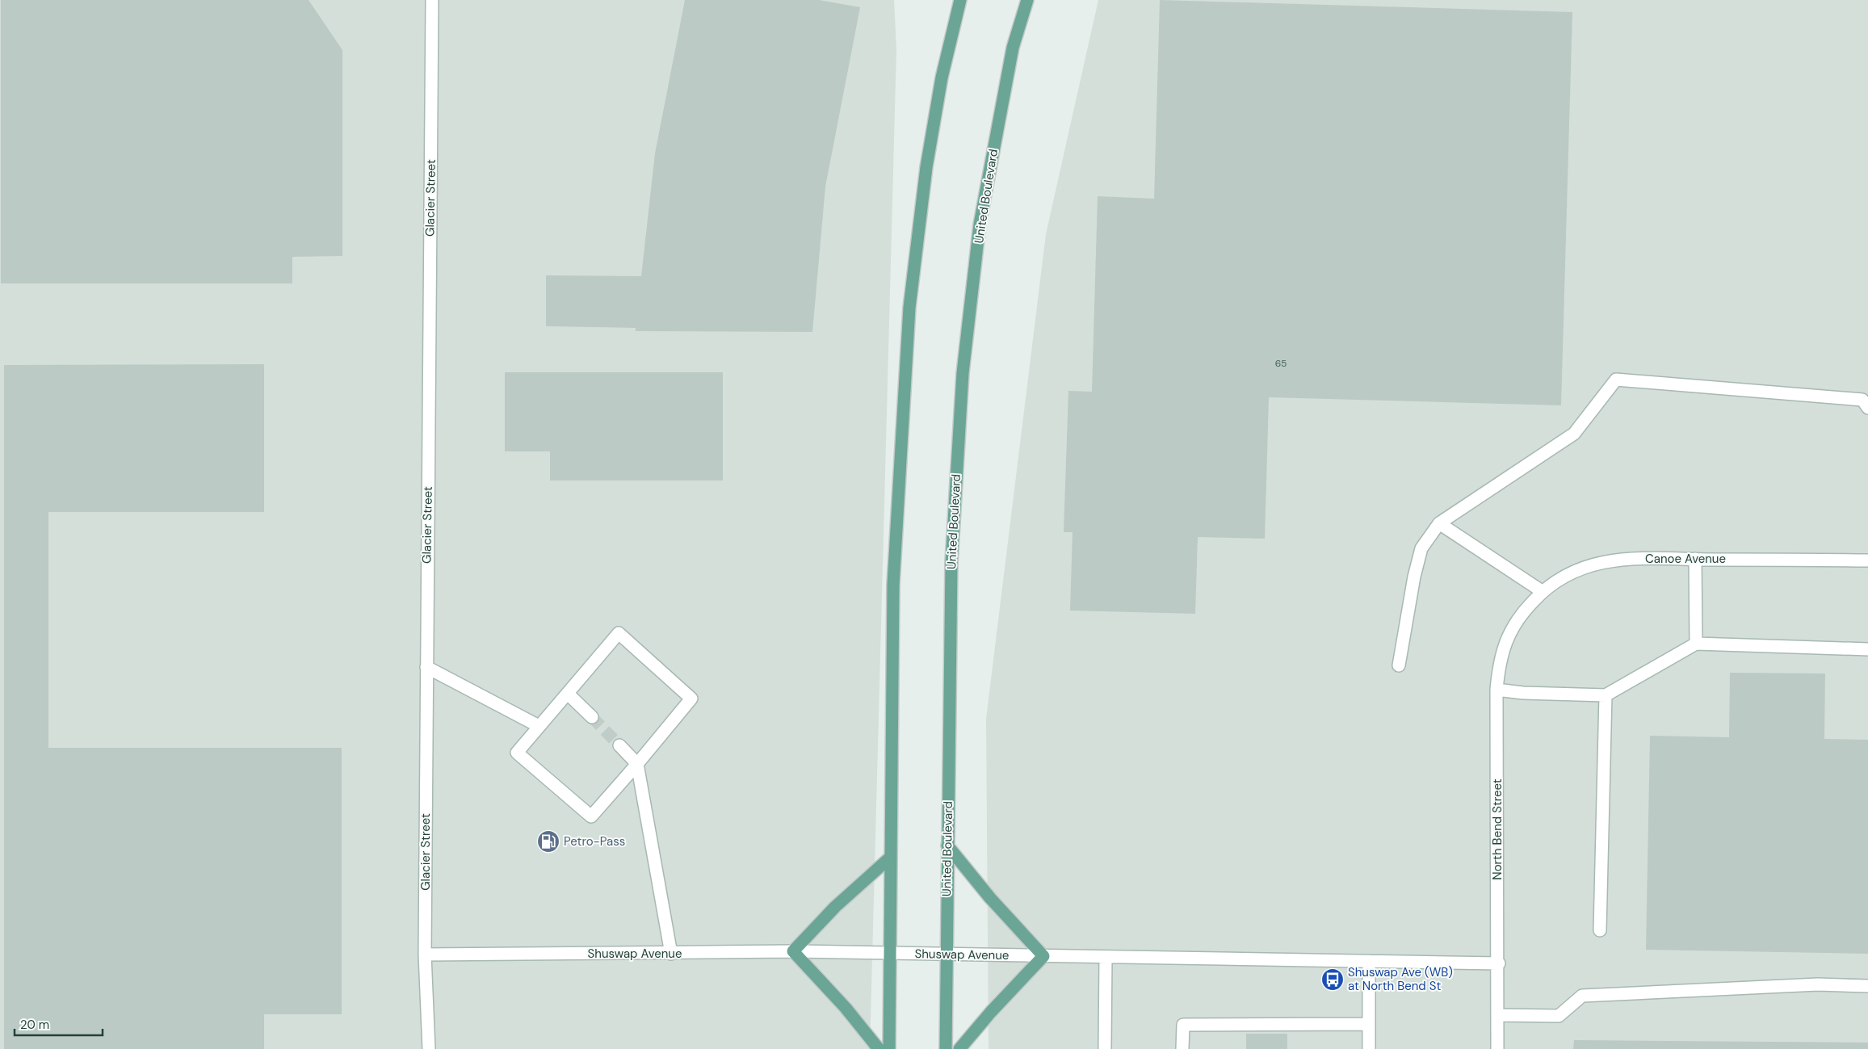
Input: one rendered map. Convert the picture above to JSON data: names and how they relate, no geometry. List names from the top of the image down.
{
  "streets": {
    "main road": ["United Boulevard"],
    "street": [
      "Glacier Street",
      "Canoe Avenue",
      "North Bend Street",
      "Shuswap Avenue"
    ]
  },
  "crossings": [
    ["United Boulevard", "Shuswap Avenue"],
    ["Glacier Street", "Shuswap Avenue"],
    ["Canoe Avenue", "North Bend Street"],
    ["North Bend Street", "Shuswap Avenue"]
  ],
  "places": {
    "fuel station": ["Petro-Pass"],
    "bus stop": ["Shuswap Ave (WB) at North Bend St"]
  },
  "house_numbers": ["65"],
  "scale_bar": "20 m"
}
